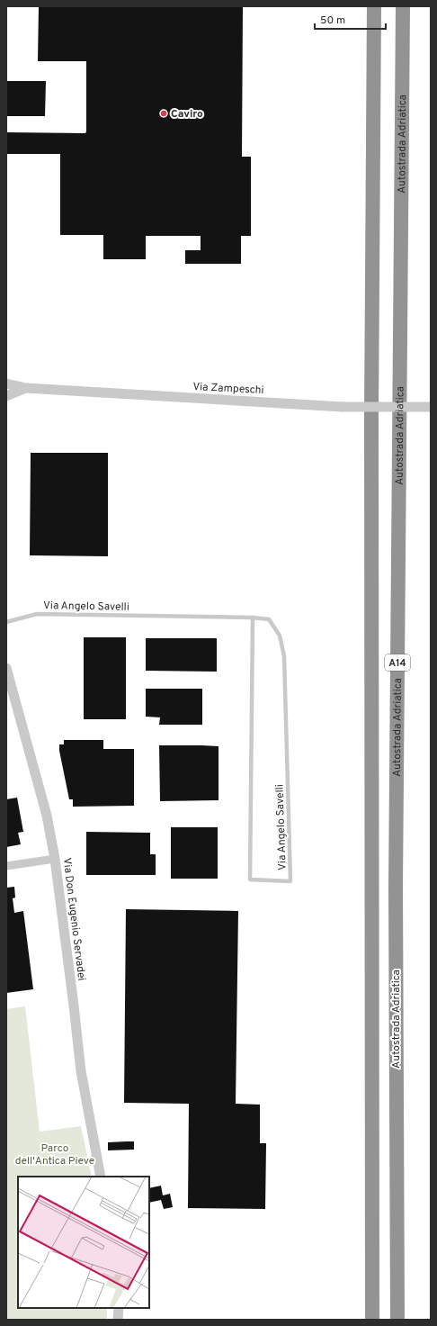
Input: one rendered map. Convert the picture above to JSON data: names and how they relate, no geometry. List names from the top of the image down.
{
  "streets": {
    "highway": ["Autostrada Adriatica", "A14"],
    "street": ["Via Zampeschi", "Via Don Eugenio Servadei"],
    "lane": ["Via Angelo Savelli"]
  },
  "parks": ["Parco dell'Antica Pieve"],
  "places": ["Caviro"],
  "scale_bar": "50 m"
}
